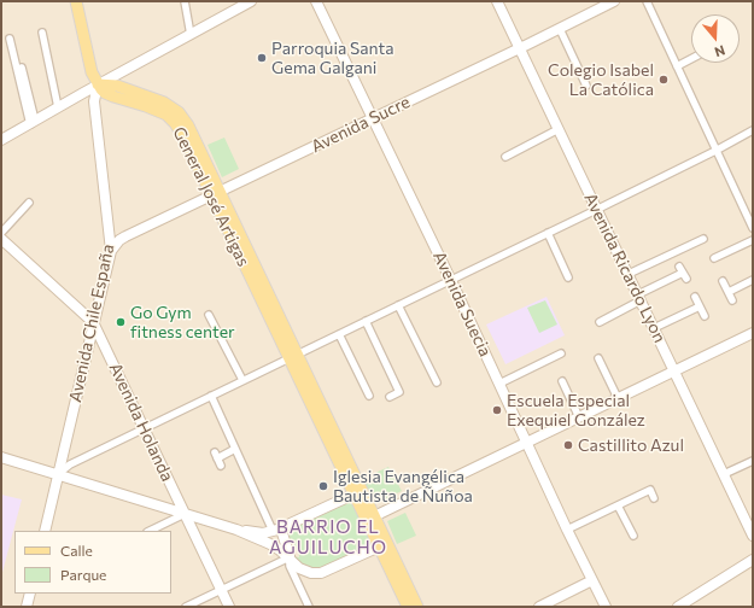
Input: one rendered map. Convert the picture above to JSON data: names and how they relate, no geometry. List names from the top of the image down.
{
  "streets": {
    "main road": ["General José Artigas", "Avenida Chile España"],
    "street": [
      "Avenida Sucre",
      "Avenida Ricardo Lyon",
      "Avenida Suecia",
      "Avenida Holanda"
    ]
  },
  "crossings": [
    ["Avenida Sucre", "General José Artigas"],
    ["Avenida Sucre", "Avenida Ricardo Lyon"],
    ["Avenida Sucre", "Avenida Suecia"],
    ["Avenida Sucre", "Avenida Chile España"],
    ["General José Artigas", "Avenida Chile España"],
    ["Avenida Chile España", "Avenida Holanda"]
  ],
  "districts": ["BARRIO EL AGUILUCHO"],
  "places": [
    "Parroquia Santa Gema Galgani",
    "Colegio Isabel La Católica",
    "Go Gym fitness center",
    "Escuela Especial Exequiel González",
    "Castillito Azul",
    "Iglesia Evangélica Bautista de Ñuñoa"
  ],
  "legend": ["Calle", "Parque"],
  "north": "bottom"
}
